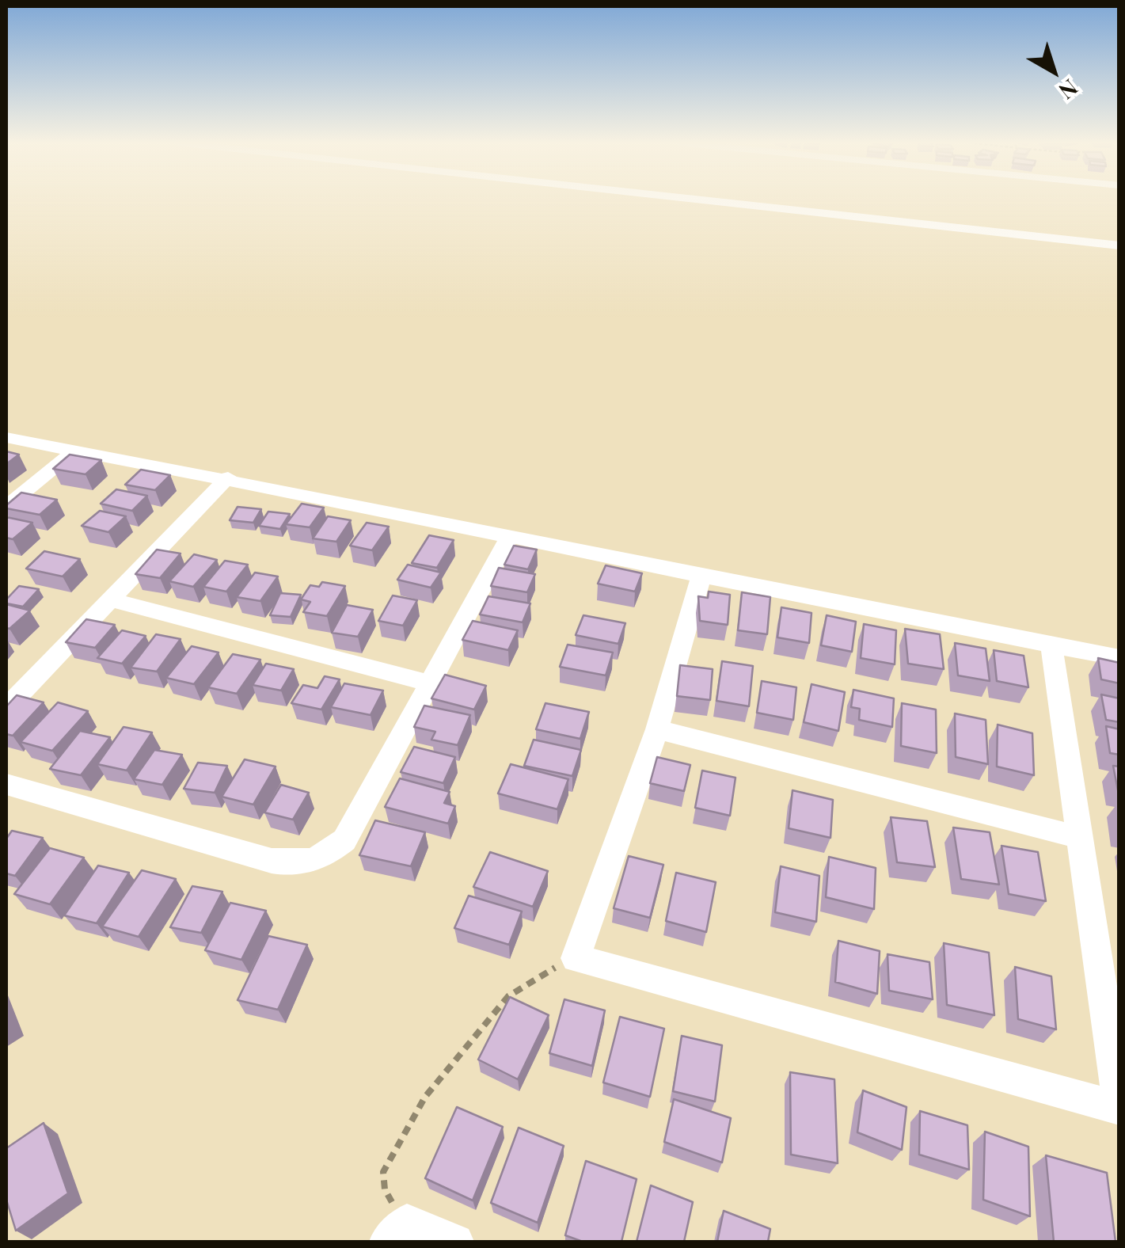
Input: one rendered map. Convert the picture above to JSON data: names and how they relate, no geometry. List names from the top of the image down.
{
  "north": "bottom right"
}
